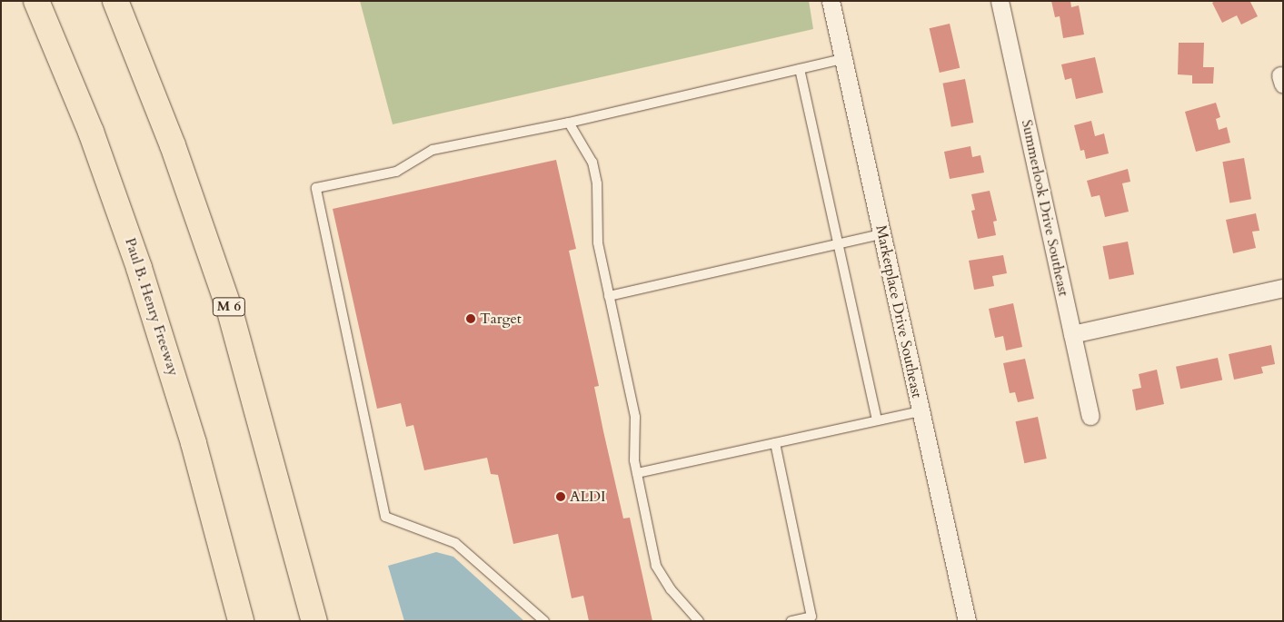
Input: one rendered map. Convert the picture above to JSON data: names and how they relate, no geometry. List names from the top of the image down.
{
  "streets": {
    "highway": ["Paul B. Henry Freeway", "M 6"],
    "street": ["Summerlook Drive Southeast", "Marketplace Drive Southeast"]
  },
  "places": ["Target", "ALDI"]
}
